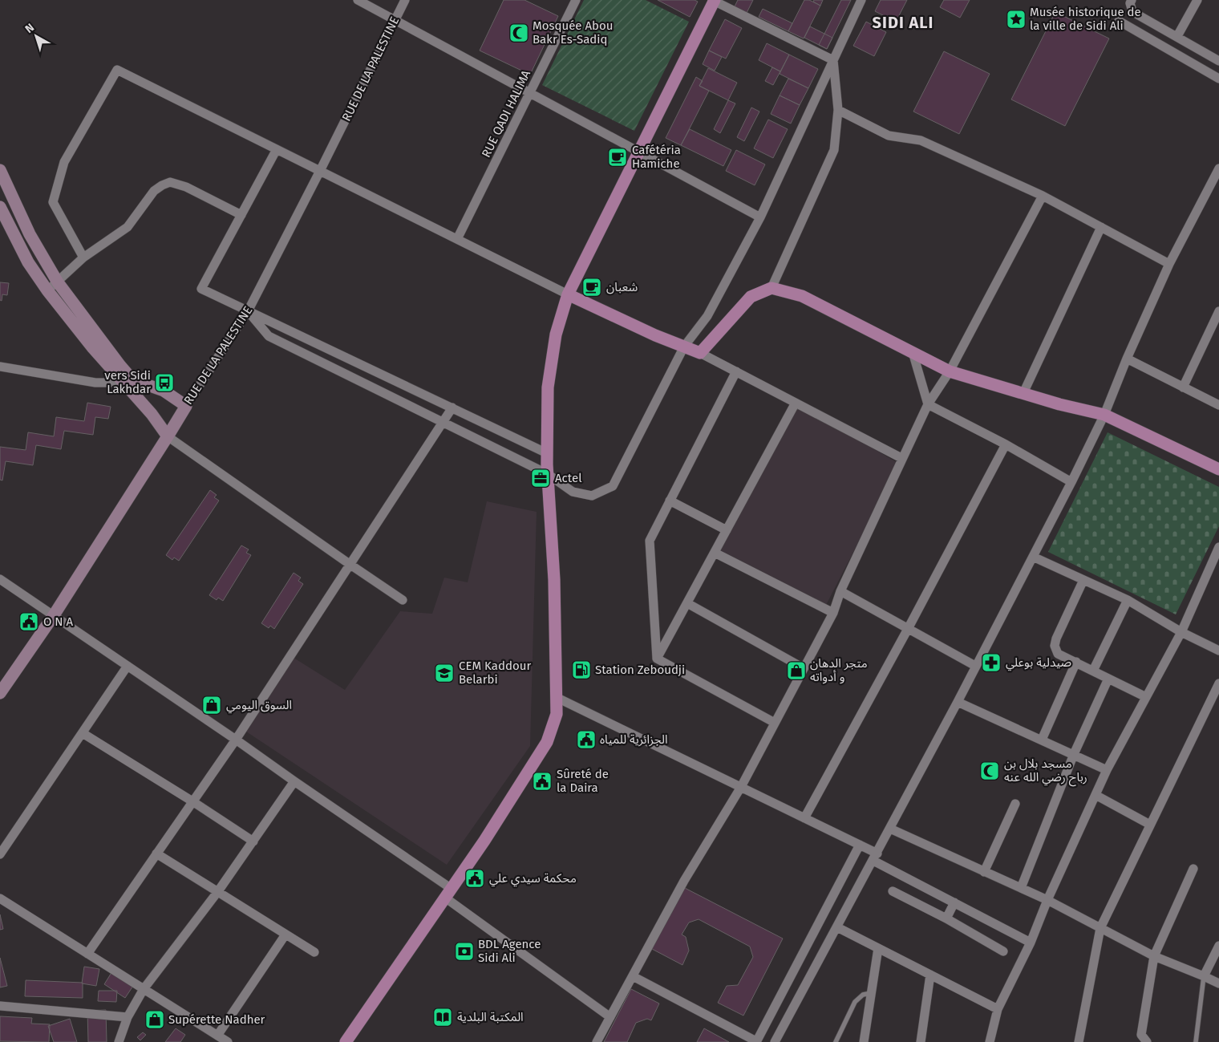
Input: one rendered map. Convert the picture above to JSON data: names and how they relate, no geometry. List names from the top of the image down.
{
  "streets": {
    "main road": ["RUE DE LA PALESTINE"],
    "street": ["RUE QADI HALIMA"]
  },
  "districts": ["SIDI ALI"],
  "places": {
    "place": ["Musée historique de la ville de Sidi Ali"],
    "mosque": ["Mosquée Abou Bakr Es-Sadiq", "مسجد بلال بن رباح رضي الله عنه"],
    "cafe": ["Cafétéria Hamiche", "شعبان"],
    "bus stop": ["vers Sidi Lakhdar"],
    "office": ["Actel"],
    "public building": [
      "O N A",
      "الجزائرية للمياه",
      "Sûreté de la Daira",
      "محكمة سيدي علي"
    ],
    "pharmacy": ["صيدلية بوعلي"],
    "fuel station": ["Station Zeboudji"],
    "shop": ["متجر الدهان و أدواته", "السوق اليومي", "Supérette Nadher"],
    "school or university": ["CEM Kaddour Belarbi"],
    "bank": ["BDL Agence Sidi Ali"],
    "library": ["المكتبة البلدية"]
  },
  "north": "top left"
}
